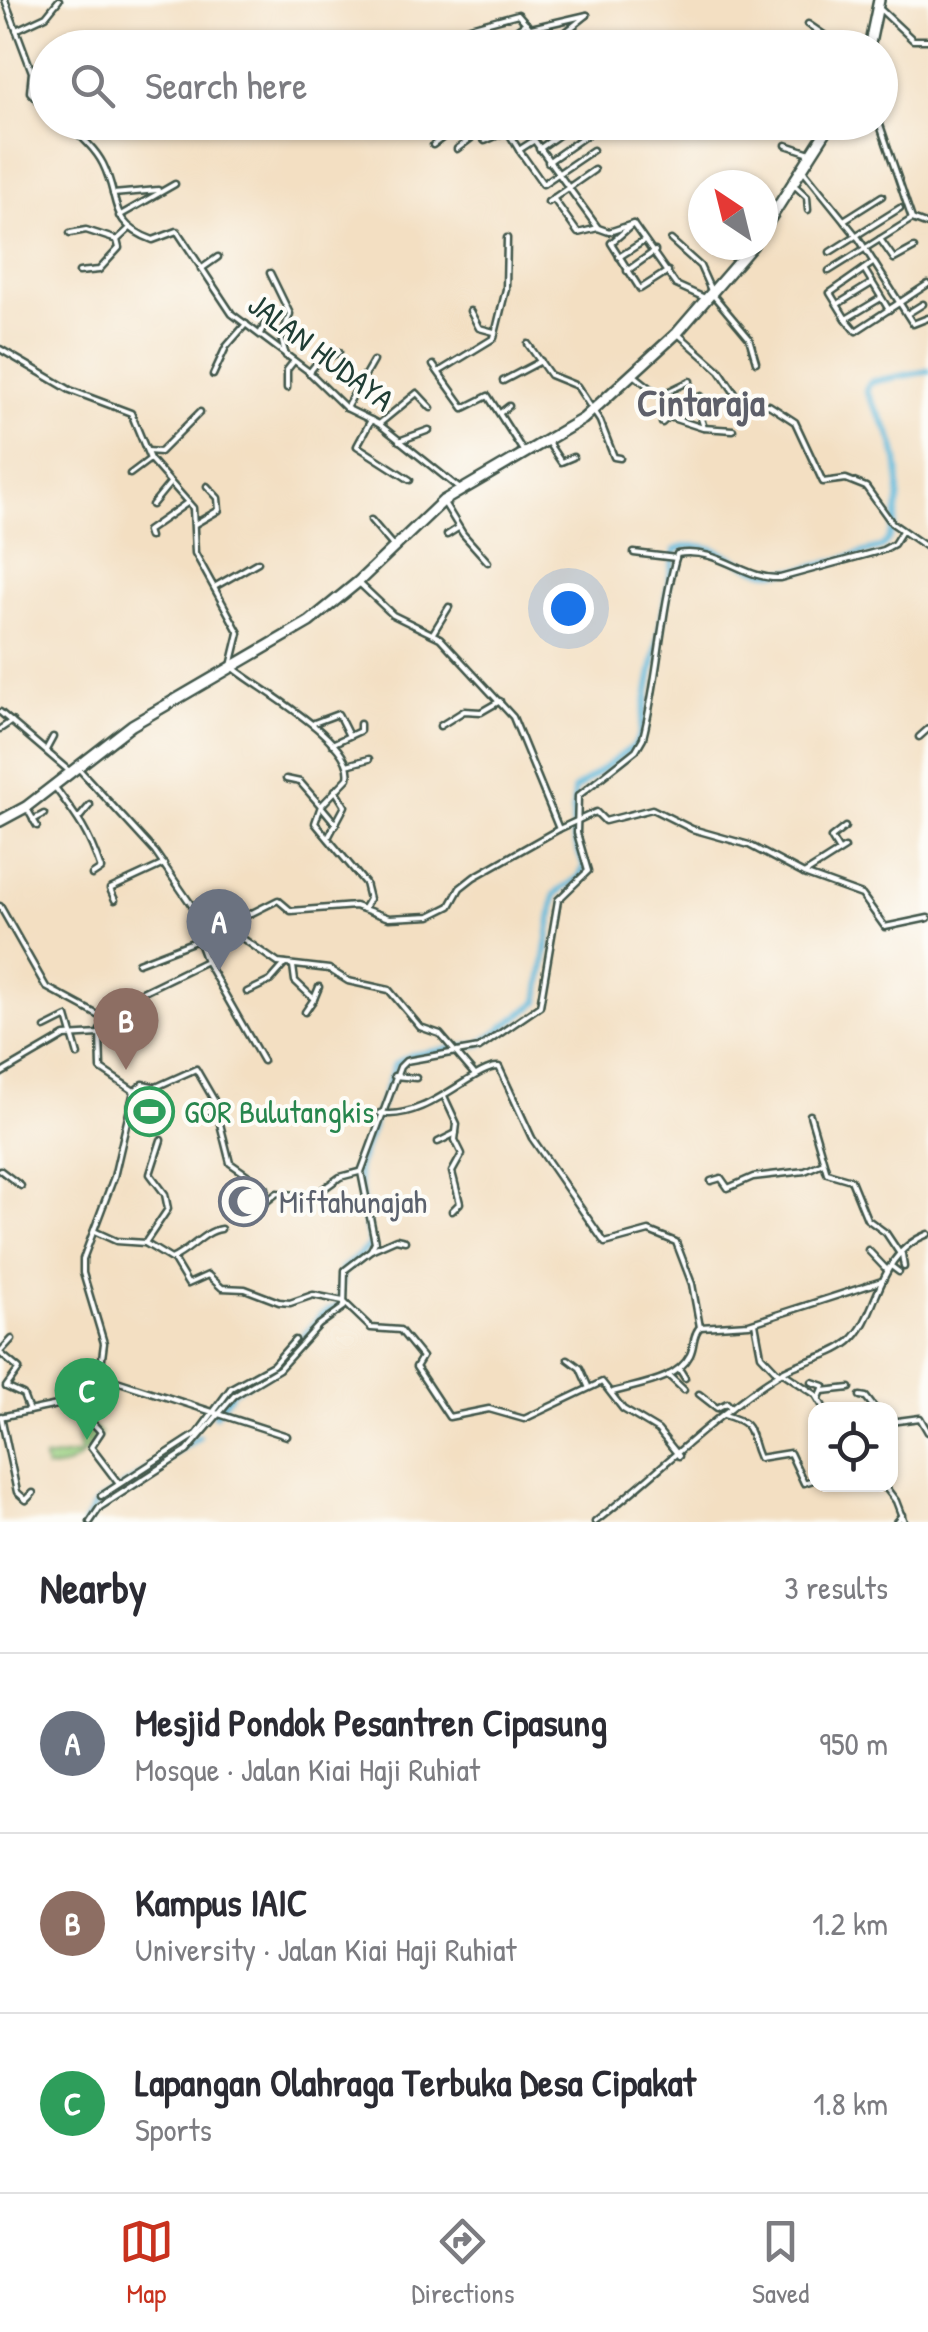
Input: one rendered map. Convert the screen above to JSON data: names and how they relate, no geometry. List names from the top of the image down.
{
  "streets": {
    "street": ["JALAN HUDAYA"]
  },
  "districts": ["Cintaraja"],
  "places": {
    "sports": ["GOR Bulutangkis"],
    "mosque": ["Miftahunajah"]
  },
  "north": "top left",
  "page": {
    "search": "Search here",
    "pins": ["A", "B", "C"],
    "heading": ["Nearby", "3 results"],
    "list": [
      {
        "mark": "A",
        "name": "Mesjid Pondok Pesantren Cipasung",
        "note": "Mosque · Jalan Kiai Haji Ruhiat",
        "value": "950 m"
      },
      {
        "mark": "B",
        "name": "Kampus IAIC",
        "note": "University · Jalan Kiai Haji Ruhiat",
        "value": "1.2 km"
      },
      {
        "mark": "C",
        "name": "Lapangan Olahraga Terbuka Desa Cipakat",
        "note": "Sports",
        "value": "1.8 km"
      }
    ],
    "nav": ["Map", "Directions", "Saved"]
  }
}
